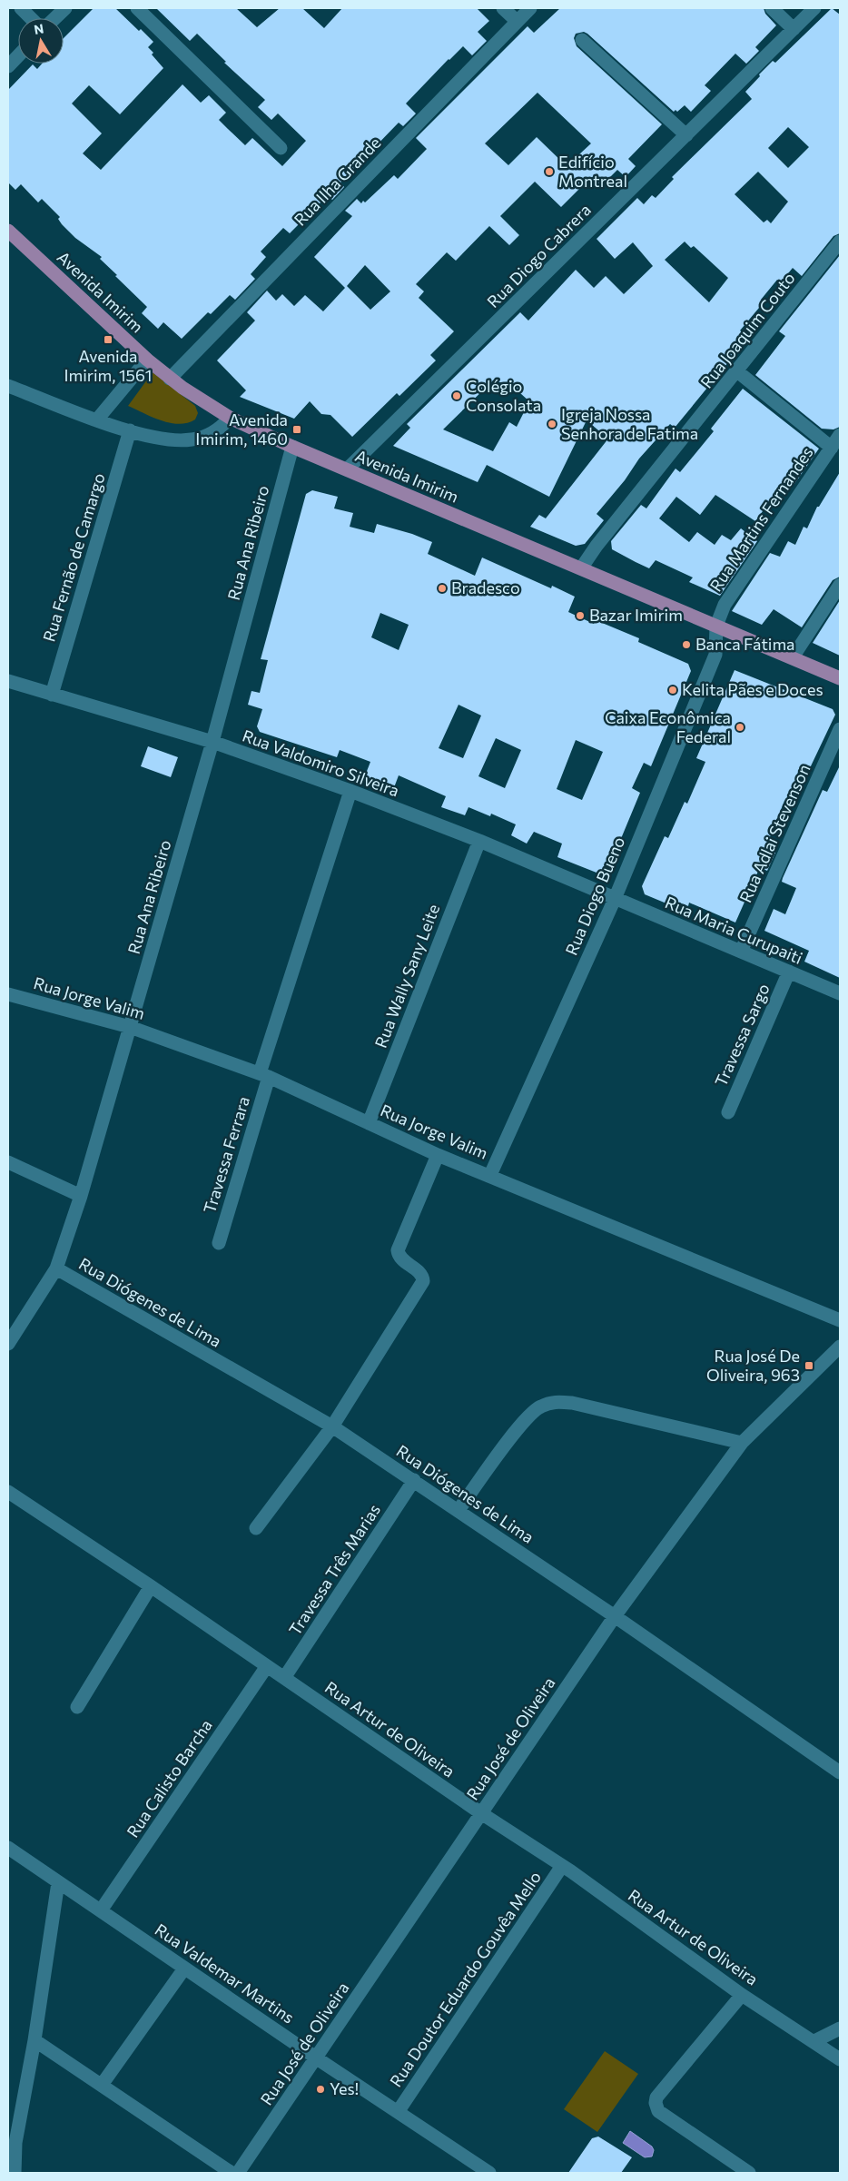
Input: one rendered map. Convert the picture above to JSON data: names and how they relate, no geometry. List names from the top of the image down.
{
  "streets": {
    "main road": ["Avenida Imirim"],
    "street": [
      "Rua Ilha Grande",
      "Rua Diogo Cabrera",
      "Rua Joaquim Couto",
      "Rua Martins Fernandes",
      "Rua Ana Ribeiro",
      "Rua Fernão de Camargo",
      "Rua Valdomiro Silveira",
      "Rua Adlai Stevenson",
      "Rua Diogo Bueno",
      "Rua Maria Curupaiti",
      "Rua Wally Sany Leite",
      "Rua Jorge Valim",
      "Travessa Sargo",
      "Travessa Ferrara",
      "Rua Diógenes de Lima",
      "Travessa Três Marias",
      "Rua Artur de Oliveira",
      "Rua José de Oliveira",
      "Rua Calisto Barcha",
      "Rua Valdemar Martins",
      "Rua Doutor Eduardo Gouvêa Mello"
    ]
  },
  "crossings": [
    ["Rua Ilha Grande", "Avenida Imirim"],
    ["Rua Diogo Cabrera", "Avenida Imirim"],
    ["Avenida Imirim", "Rua Joaquim Couto"],
    ["Avenida Imirim", "Rua Martins Fernandes"],
    ["Avenida Imirim", "Rua Ana Ribeiro"],
    ["Avenida Imirim", "Rua Diogo Bueno"],
    ["Rua Martins Fernandes", "Rua Diogo Bueno"],
    ["Rua Ana Ribeiro", "Rua Valdomiro Silveira"],
    ["Rua Ana Ribeiro", "Rua Jorge Valim"],
    ["Rua Ana Ribeiro", "Rua Diógenes de Lima"],
    ["Rua Fernão de Camargo", "Rua Valdomiro Silveira"],
    ["Rua Valdomiro Silveira", "Rua Diogo Bueno"],
    ["Rua Valdomiro Silveira", "Rua Maria Curupaiti"],
    ["Rua Valdomiro Silveira", "Rua Wally Sany Leite"],
    ["Rua Valdomiro Silveira", "Travessa Ferrara"],
    ["Rua Adlai Stevenson", "Rua Maria Curupaiti"],
    ["Rua Diogo Bueno", "Rua Maria Curupaiti"],
    ["Rua Diogo Bueno", "Rua Jorge Valim"],
    ["Rua Maria Curupaiti", "Travessa Sargo"],
    ["Rua Wally Sany Leite", "Rua Jorge Valim"],
    ["Rua Jorge Valim", "Travessa Ferrara"],
    ["Rua Diógenes de Lima", "Travessa Três Marias"],
    ["Rua Diógenes de Lima", "Rua José de Oliveira"],
    ["Travessa Três Marias", "Rua Artur de Oliveira"],
    ["Rua Artur de Oliveira", "Rua José de Oliveira"],
    ["Rua Artur de Oliveira", "Rua Calisto Barcha"],
    ["Rua Artur de Oliveira", "Rua Doutor Eduardo Gouvêa Mello"],
    ["Rua José de Oliveira", "Rua Valdemar Martins"],
    ["Rua Calisto Barcha", "Rua Valdemar Martins"],
    ["Rua Valdemar Martins", "Rua Doutor Eduardo Gouvêa Mello"]
  ],
  "places": {
    "other": [
      "Edifício Montreal",
      "Colégio Consolata",
      "Igreja Nossa Senhora de Fatima",
      "Bradesco",
      "Bazar Imirim",
      "Banca Fátima",
      "Kelita Pães e Doces",
      "Caixa Econômica Federal",
      "Yes!"
    ],
    "transit": ["Avenida Imirim, 1561", "Avenida Imirim, 1460", "Rua José De Oliveira, 963"]
  },
  "north": "top"
}
